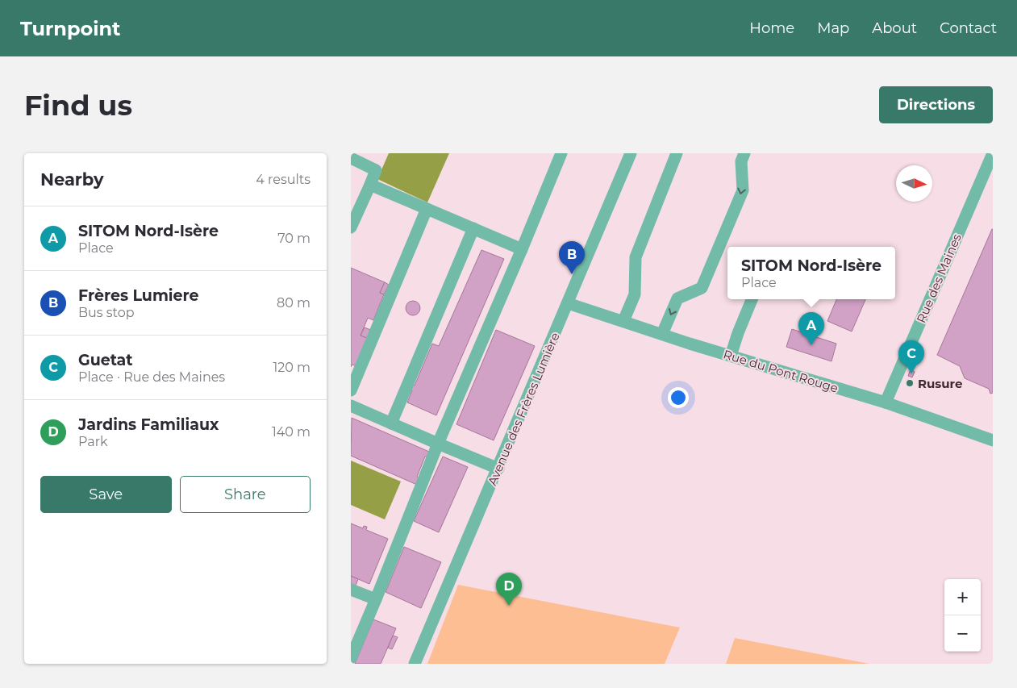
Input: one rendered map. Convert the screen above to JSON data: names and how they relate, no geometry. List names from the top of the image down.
{
  "streets": {
    "street": ["Rue des Maines", "Rue du Pont Rouge", "Avenue des Frères Lumière"]
  },
  "crossings": [
    ["Rue des Maines", "Rue du Pont Rouge"],
    ["Rue du Pont Rouge", "Avenue des Frères Lumière"]
  ],
  "places": ["Rusure"],
  "north": "right",
  "page": {
    "header": "Turnpoint",
    "nav": [
      "Home",
      "Map",
      "About",
      "Contact"
    ],
    "buttons": [
      "Directions",
      ["Save", "Share"]
    ],
    "title": "Find us",
    "heading": ["Nearby", "4 results"],
    "list": [
      {
        "mark": "A",
        "name": "SITOM Nord-Isère",
        "note": "Place",
        "value": "70 m"
      },
      {
        "mark": "B",
        "name": "Frères Lumiere",
        "note": "Bus stop",
        "value": "80 m"
      },
      {
        "mark": "C",
        "name": "Guetat",
        "note": "Place · Rue des Maines",
        "value": "120 m"
      },
      {
        "mark": "D",
        "name": "Jardins Familiaux",
        "note": "Park",
        "value": "140 m"
      }
    ],
    "pins": [
      "B",
      "A",
      "C",
      "D"
    ],
    "popup": ["SITOM Nord-Isère", "Place"],
    "map_buttons": ["+", "−"]
  }
}
